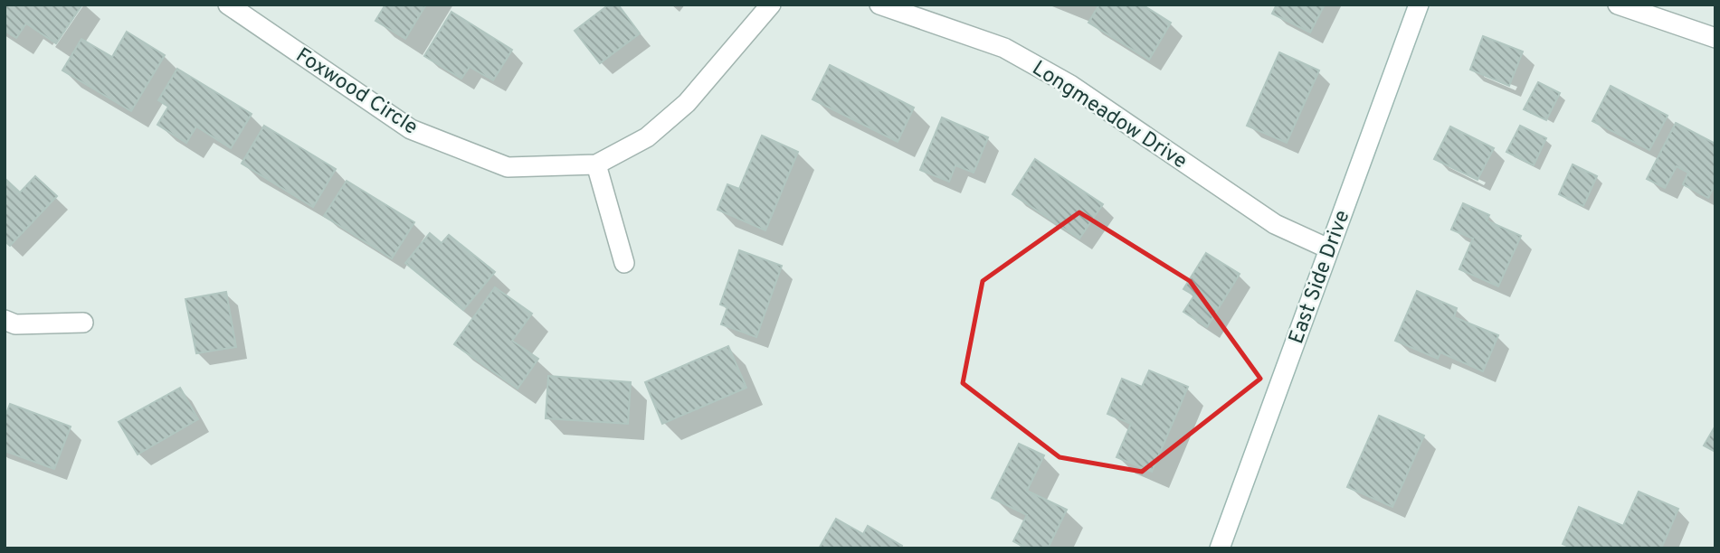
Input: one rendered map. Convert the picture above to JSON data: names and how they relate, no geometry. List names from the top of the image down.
{
  "streets": {
    "street": ["Foxwood Circle", "Longmeadow Drive", "East Side Drive"]
  },
  "crossings": [
    ["Longmeadow Drive", "East Side Drive"]
  ]
}
